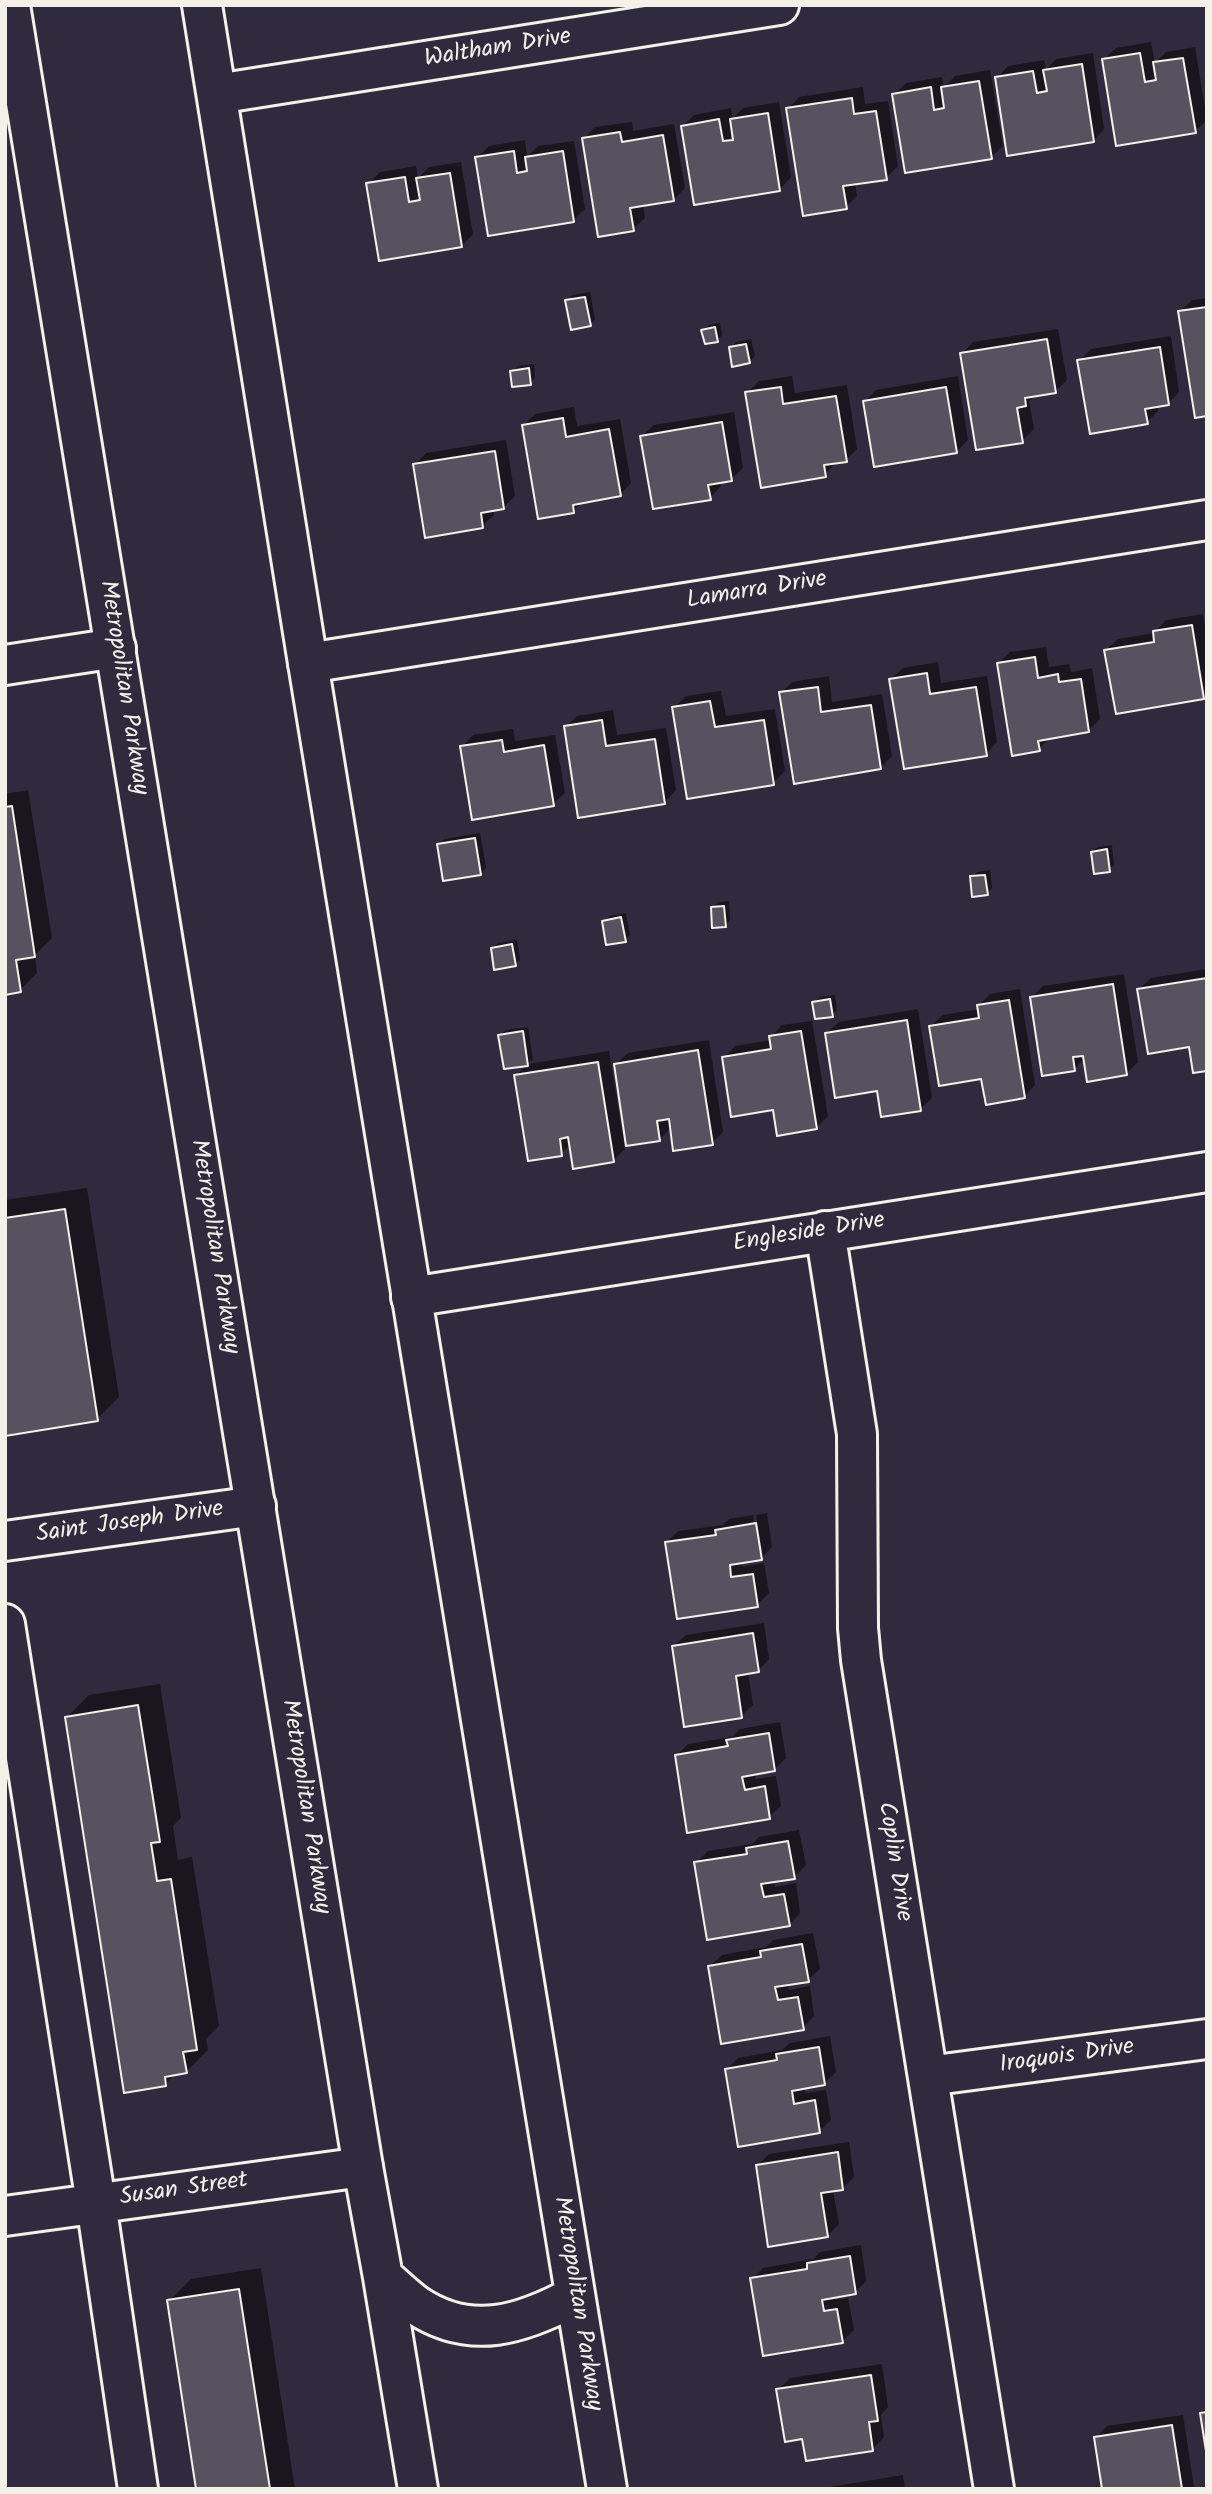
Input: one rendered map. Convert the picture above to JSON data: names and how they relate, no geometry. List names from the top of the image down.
{
  "streets": {
    "main road": [
      "Waltham Drive",
      "Lamarra Drive",
      "Metropolitan Parkway",
      "Engleside Drive",
      "Saint Joseph Drive",
      "Coplin Drive",
      "Iroquois Drive",
      "Susan Street"
    ]
  },
  "crossings": [
    ["Waltham Drive", "Metropolitan Parkway"],
    ["Lamarra Drive", "Metropolitan Parkway"],
    ["Metropolitan Parkway", "Engleside Drive"],
    ["Metropolitan Parkway", "Saint Joseph Drive"],
    ["Metropolitan Parkway", "Susan Street"],
    ["Engleside Drive", "Coplin Drive"],
    ["Coplin Drive", "Iroquois Drive"]
  ]
}
